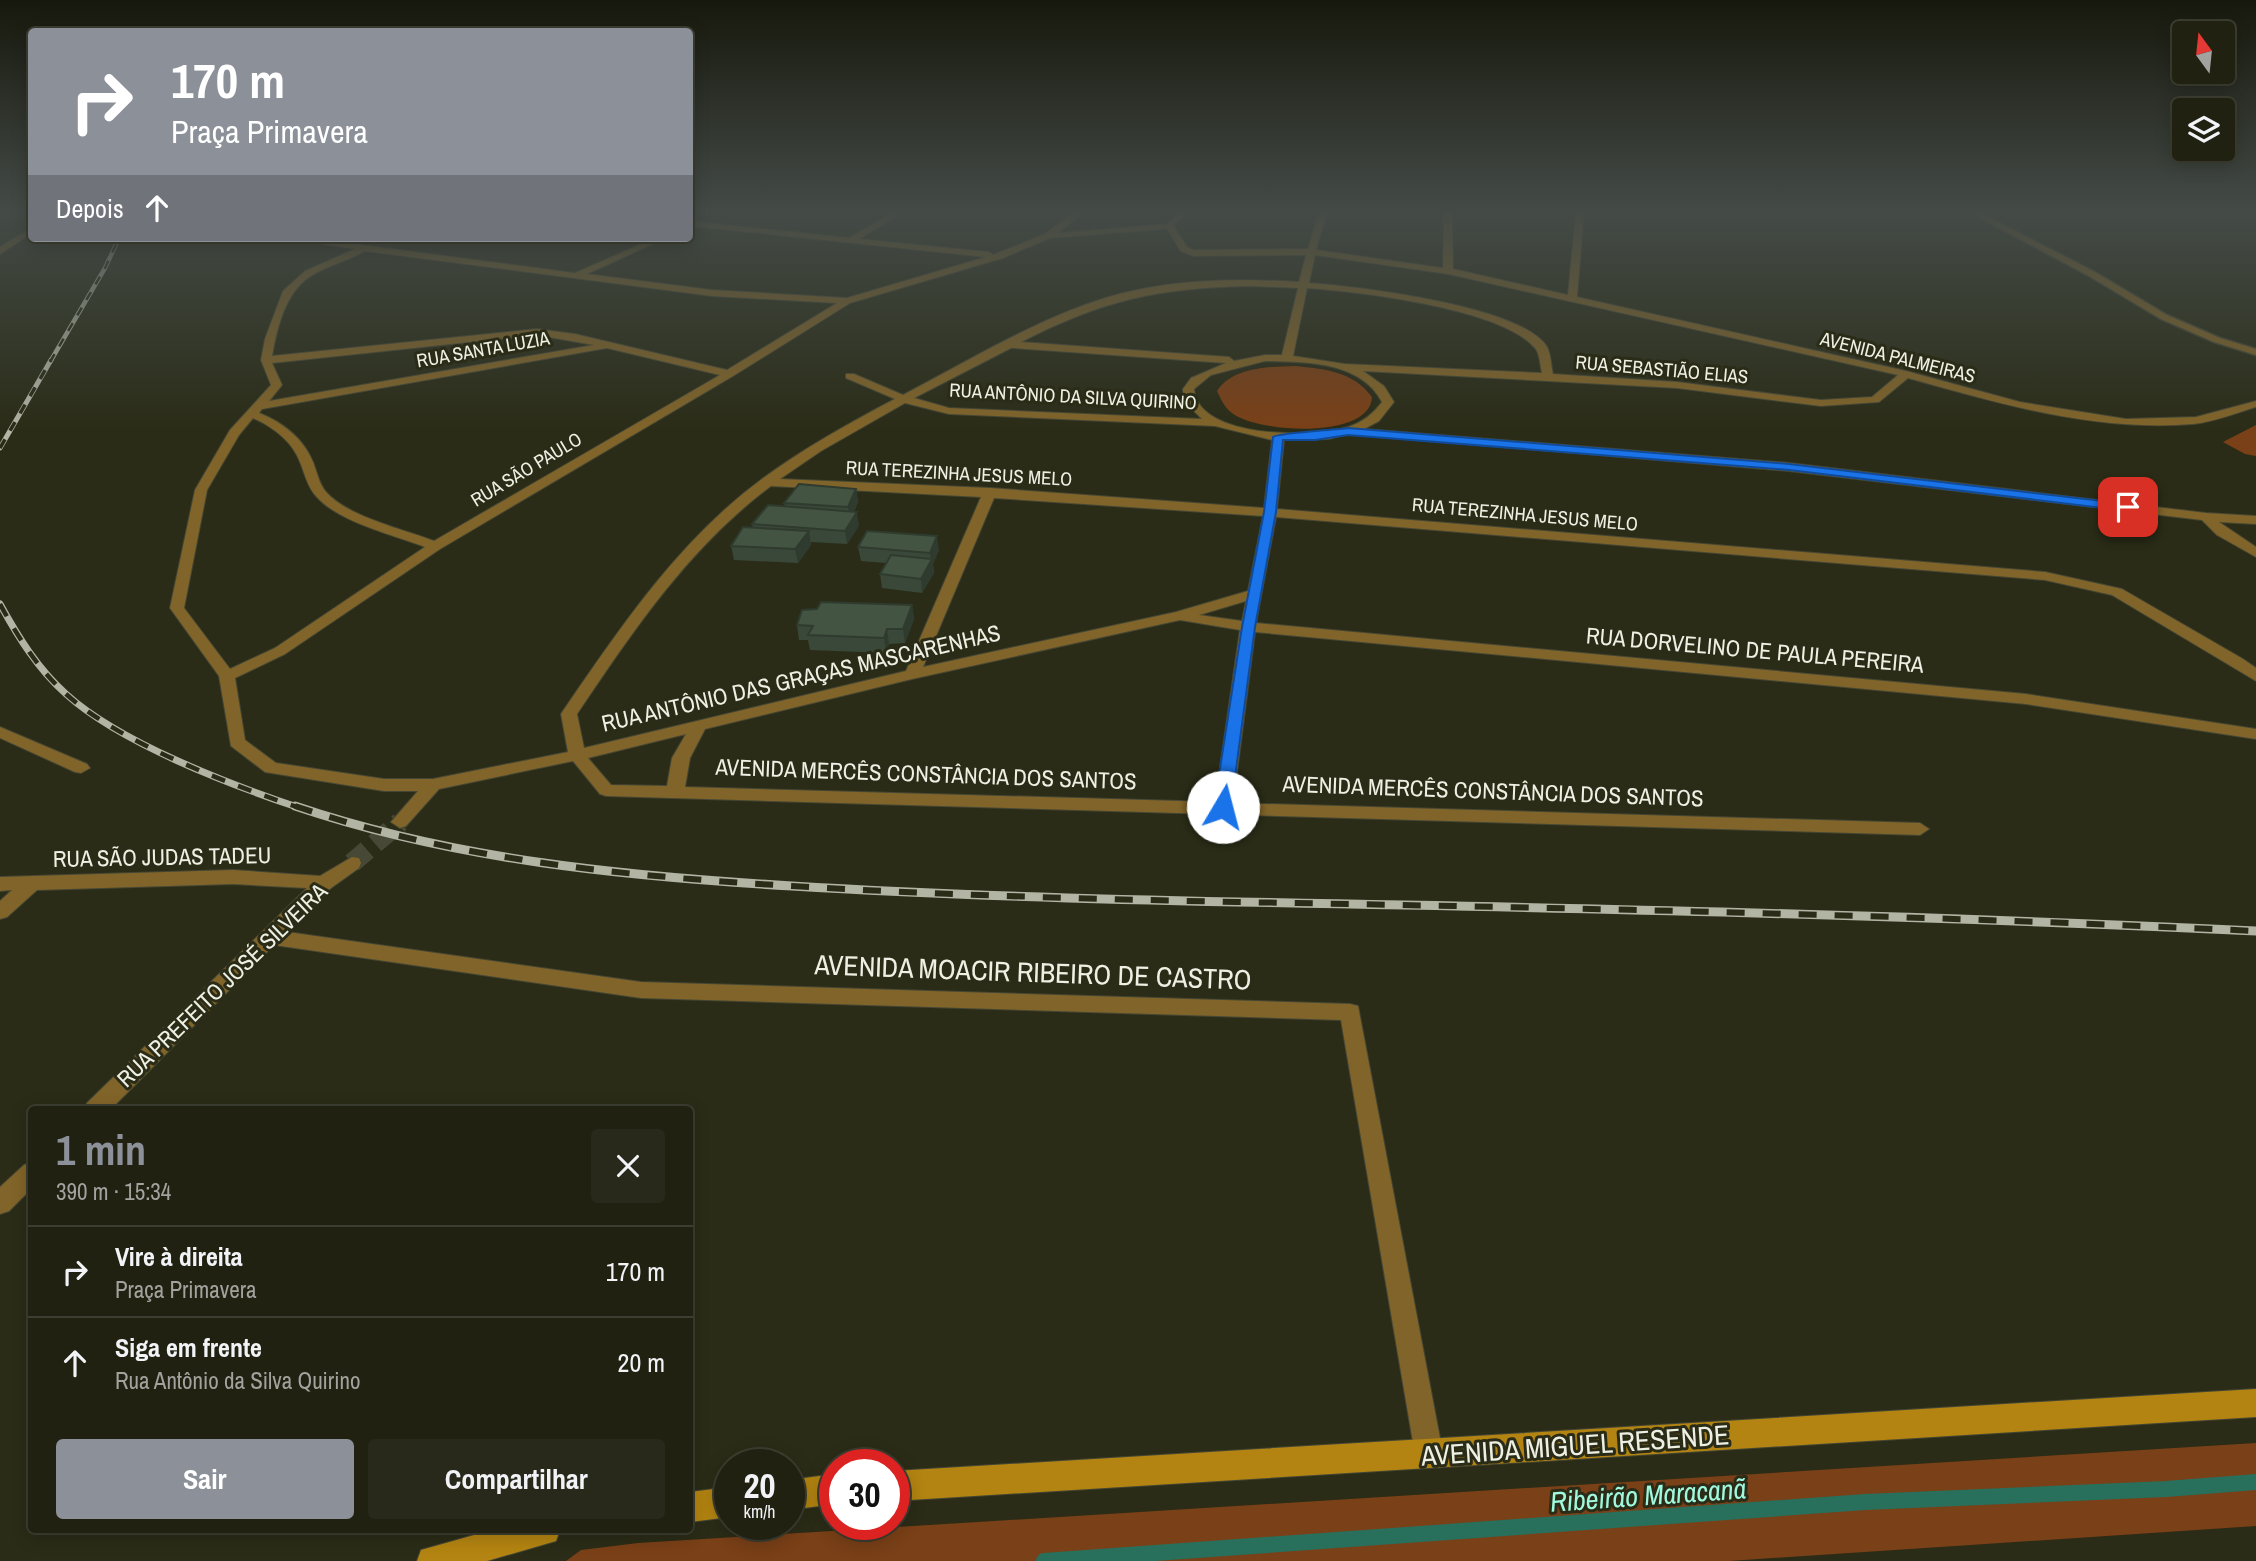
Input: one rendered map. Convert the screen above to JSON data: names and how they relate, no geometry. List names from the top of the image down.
{
  "streets": {
    "main road": ["AVENIDA MIGUEL RESENDE"],
    "street": [
      "RUA SANTA LUZIA",
      "AVENIDA PALMEIRAS",
      "RUA SEBASTIÃO ELIAS",
      "RUA ANTÔNIO DA SILVA QUIRINO",
      "RUA SÃO PAULO",
      "RUA TEREZINHA JESUS MELO",
      "RUA DORVELINO DE PAULA PEREIRA",
      "RUA ANTÔNIO DAS GRAÇAS MASCARENHAS",
      "AVENIDA MERCÊS CONSTÂNCIA DOS SANTOS",
      "RUA SÃO JUDAS TADEU",
      "AVENIDA MOACIR RIBEIRO DE CASTRO",
      "RUA PREFEITO JOSÉ SILVEIRA"
    ]
  },
  "crossings": [
    ["AVENIDA PALMEIRAS", "RUA SEBASTIÃO ELIAS"],
    ["RUA SÃO PAULO", "RUA ANTÔNIO DAS GRAÇAS MASCARENHAS"],
    ["RUA DORVELINO DE PAULA PEREIRA", "RUA ANTÔNIO DAS GRAÇAS MASCARENHAS"],
    ["RUA ANTÔNIO DAS GRAÇAS MASCARENHAS", "AVENIDA MERCÊS CONSTÂNCIA DOS SANTOS"],
    ["RUA SÃO JUDAS TADEU", "RUA PREFEITO JOSÉ SILVEIRA"],
    ["AVENIDA MOACIR RIBEIRO DE CASTRO", "RUA PREFEITO JOSÉ SILVEIRA"],
    ["AVENIDA MOACIR RIBEIRO DE CASTRO", "AVENIDA MIGUEL RESENDE"]
  ],
  "water": ["Ribeirão Maracanã"],
  "north": "top",
  "page": {
    "turn": ["170 m", "Praça Primavera"],
    "then": "Depois",
    "heading": ["1 min", "390 m · 15:34"],
    "list": [
      {
        "name": "Vire à direita",
        "note": "Praça Primavera",
        "value": "170 m"
      },
      {
        "name": "Siga em frente",
        "note": "Rua Antônio da Silva Quirino",
        "value": "20 m"
      }
    ],
    "buttons": ["Sair", "Compartilhar"],
    "speed": "20 km/h",
    "limit": "30"
  }
}
